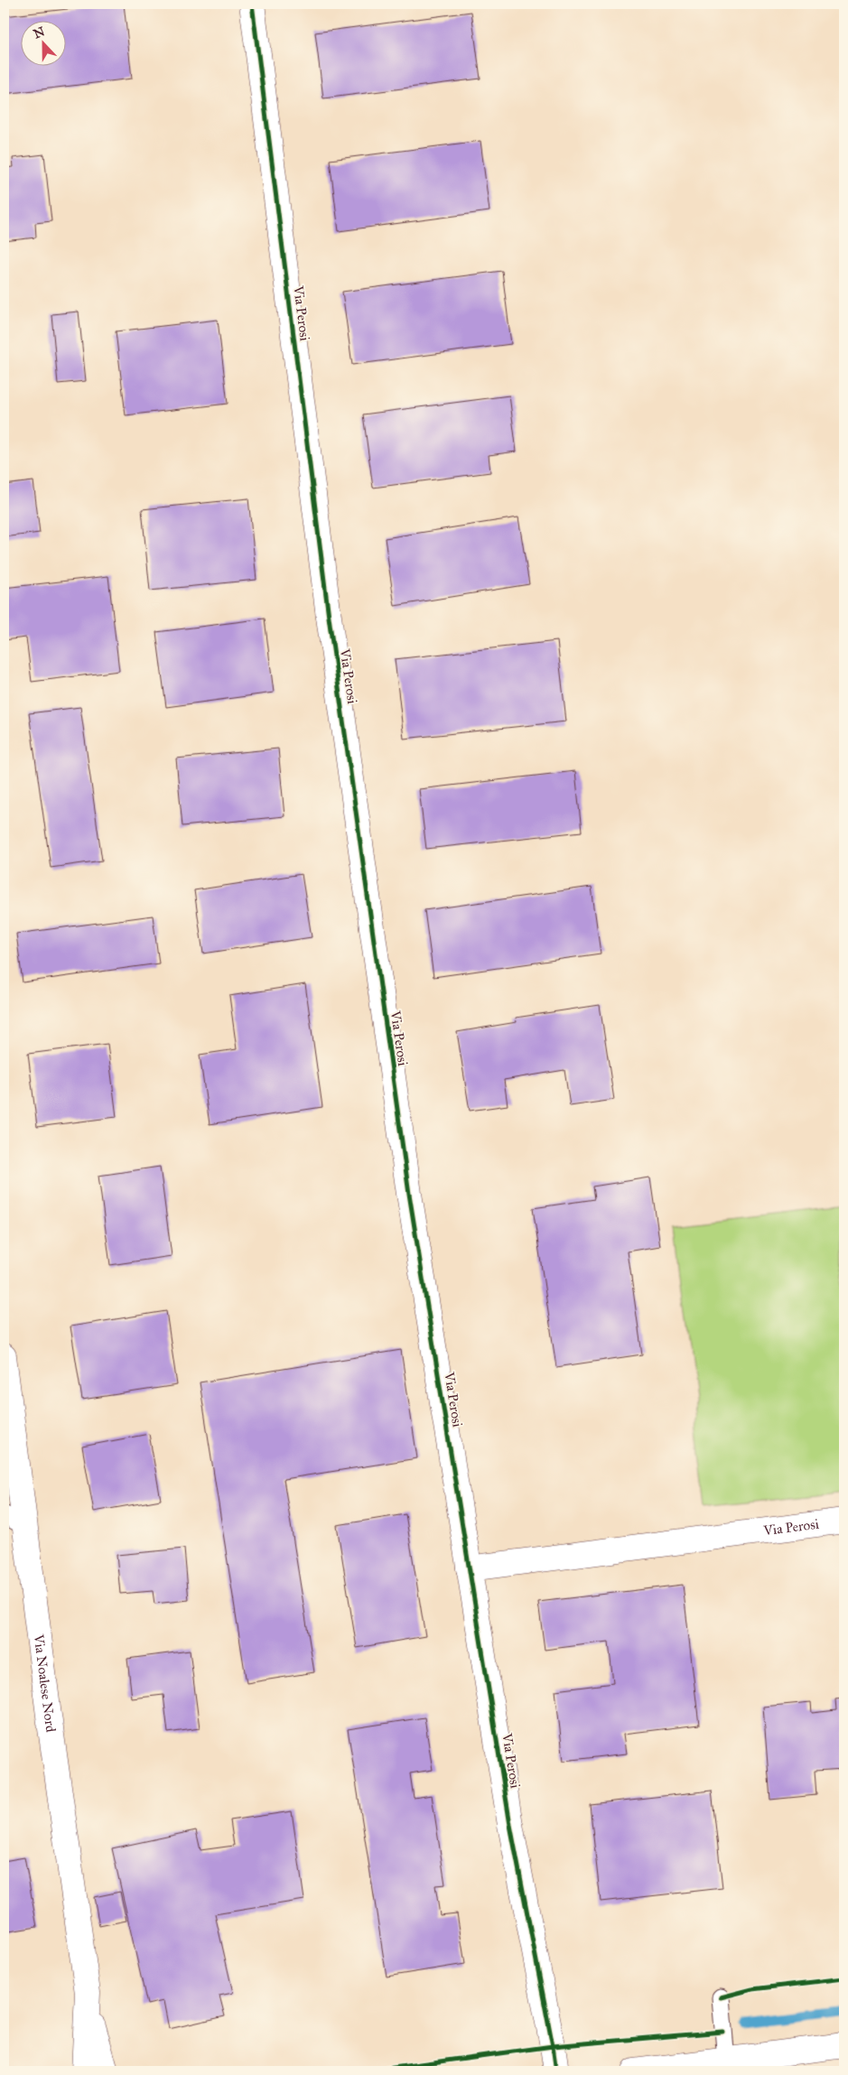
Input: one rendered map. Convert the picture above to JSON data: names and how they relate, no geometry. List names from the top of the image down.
{
  "streets": {
    "street": ["Via Perosi", "Via Noalese Nord"]
  },
  "north": "top"
}
